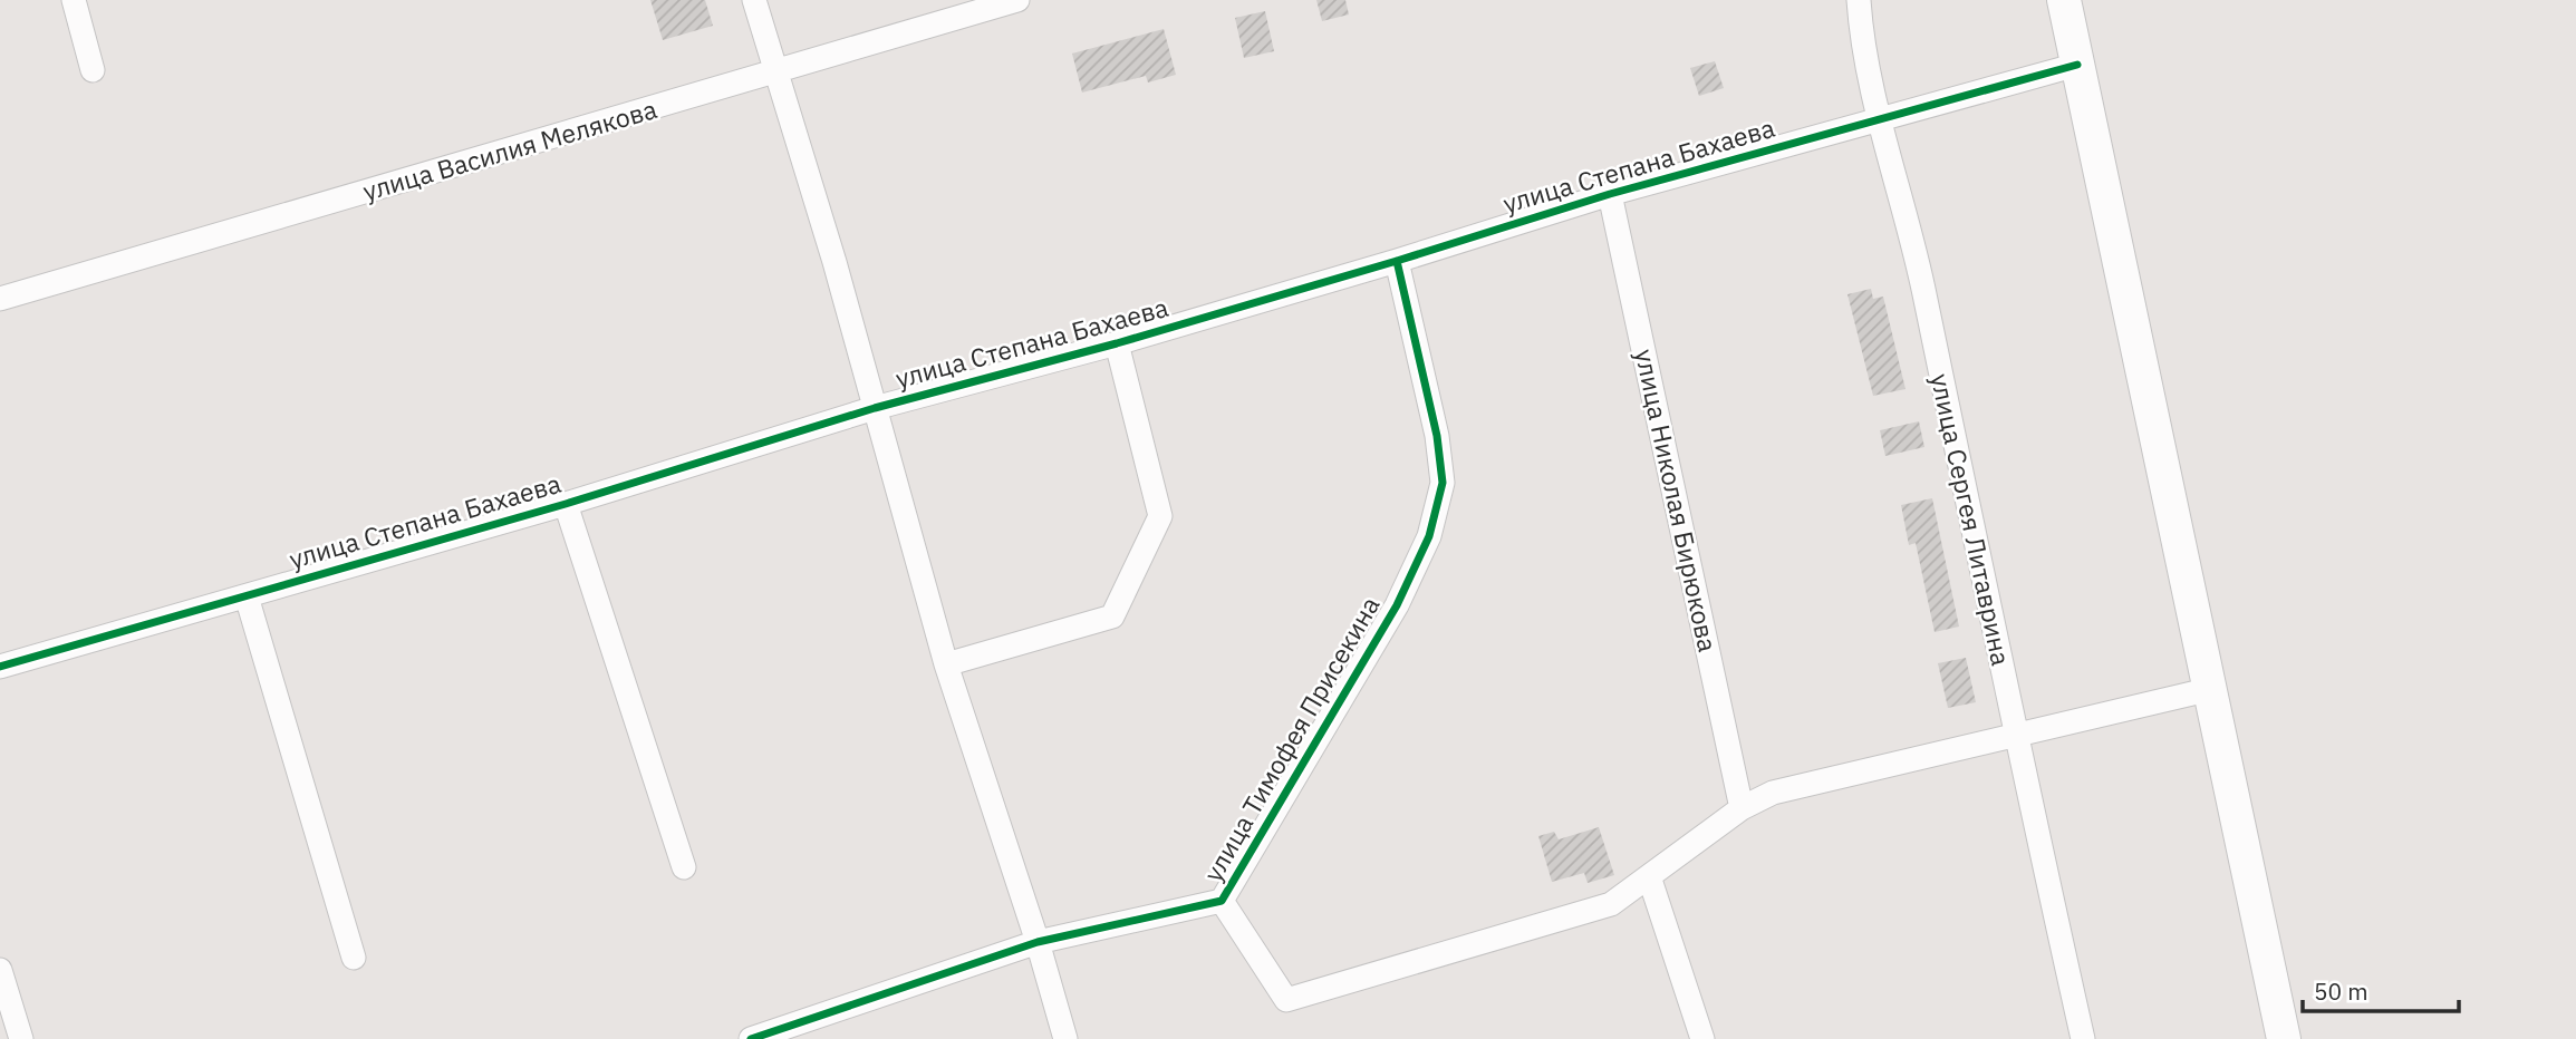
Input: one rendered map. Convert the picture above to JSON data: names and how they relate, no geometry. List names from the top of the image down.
{
  "streets": {
    "street": [
      "улица Василия Мелякова",
      "улица Степана Бахаева",
      "улица Николая Бирюкова",
      "улица Сергея Литаврина",
      "улица Тимофея Присекина"
    ]
  },
  "crossings": [
    ["улица Степана Бахаева", "улица Николая Бирюкова"],
    ["улица Степана Бахаева", "улица Сергея Литаврина"],
    ["улица Степана Бахаева", "улица Тимофея Присекина"]
  ],
  "scale_bar": "50 m"
}
